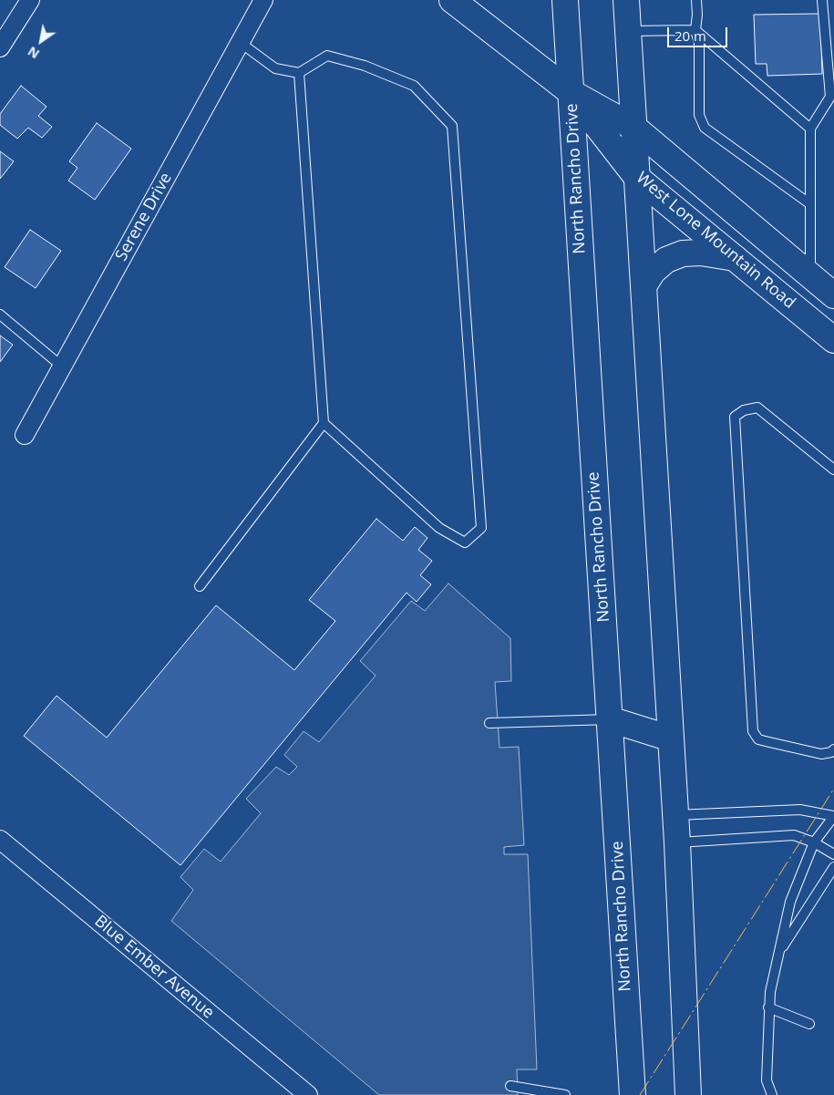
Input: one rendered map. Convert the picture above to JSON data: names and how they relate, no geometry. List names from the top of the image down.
{
  "streets": {
    "main road": ["North Rancho Drive", "West Lone Mountain Road"],
    "street": ["Serene Drive", "Blue Ember Avenue"]
  },
  "crossings": [
    ["North Rancho Drive", "West Lone Mountain Road"]
  ],
  "scale_bar": "20 m",
  "north": "bottom left"
}
